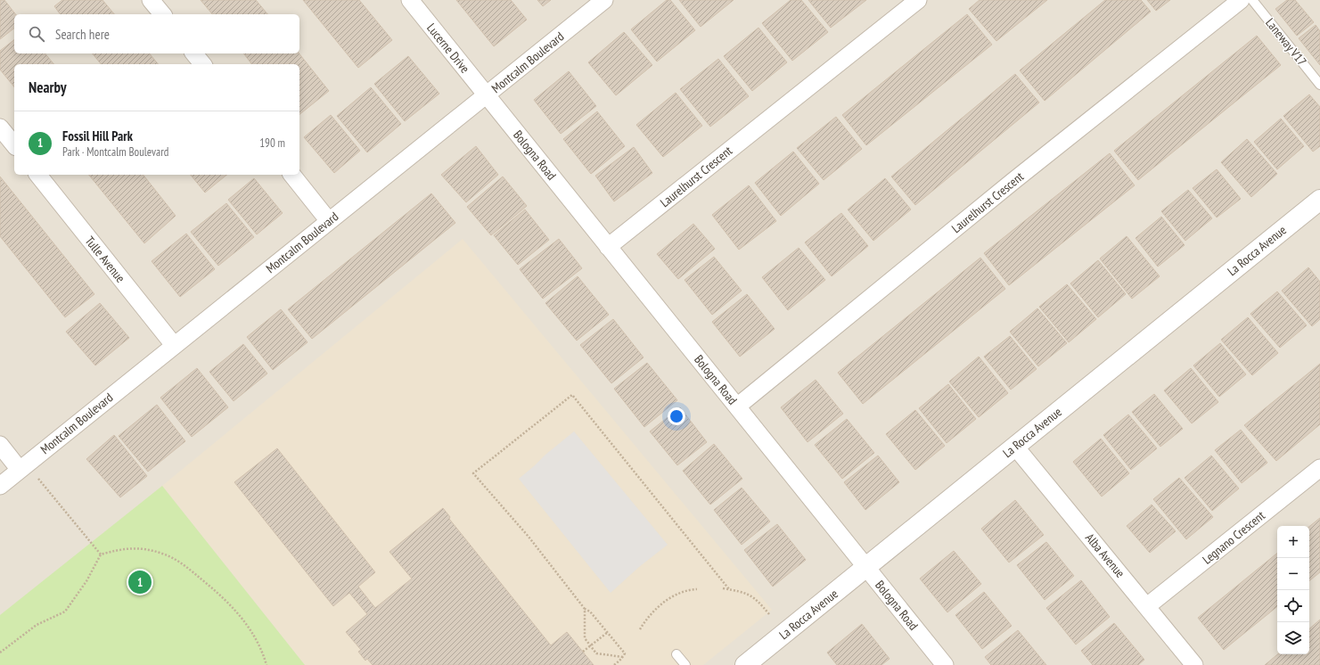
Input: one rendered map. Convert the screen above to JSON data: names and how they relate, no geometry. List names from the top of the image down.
{
  "streets": {
    "street": [
      "Lucerne Drive",
      "Montcalm Boulevard",
      "Bologna Road",
      "Laurelhurst Crescent",
      "La Rocca Avenue",
      "Tulle Avenue",
      "Legnano Crescent",
      "Alba Avenue"
    ],
    "lane": ["Laneway V17"]
  },
  "crossings": [
    ["Lucerne Drive", "Montcalm Boulevard"],
    ["Lucerne Drive", "Bologna Road"],
    ["Montcalm Boulevard", "Bologna Road"],
    ["Montcalm Boulevard", "Tulle Avenue"],
    ["Bologna Road", "Laurelhurst Crescent"],
    ["Bologna Road", "La Rocca Avenue"],
    ["La Rocca Avenue", "Alba Avenue"],
    ["Legnano Crescent", "Alba Avenue"]
  ],
  "page": {
    "search": "Search here",
    "heading": "Nearby",
    "list": [
      {
        "mark": "1",
        "name": "Fossil Hill Park",
        "note": "Park · Montcalm Boulevard",
        "value": "190 m"
      }
    ],
    "map_buttons": ["+", "−"],
    "pins": "1"
  }
}
